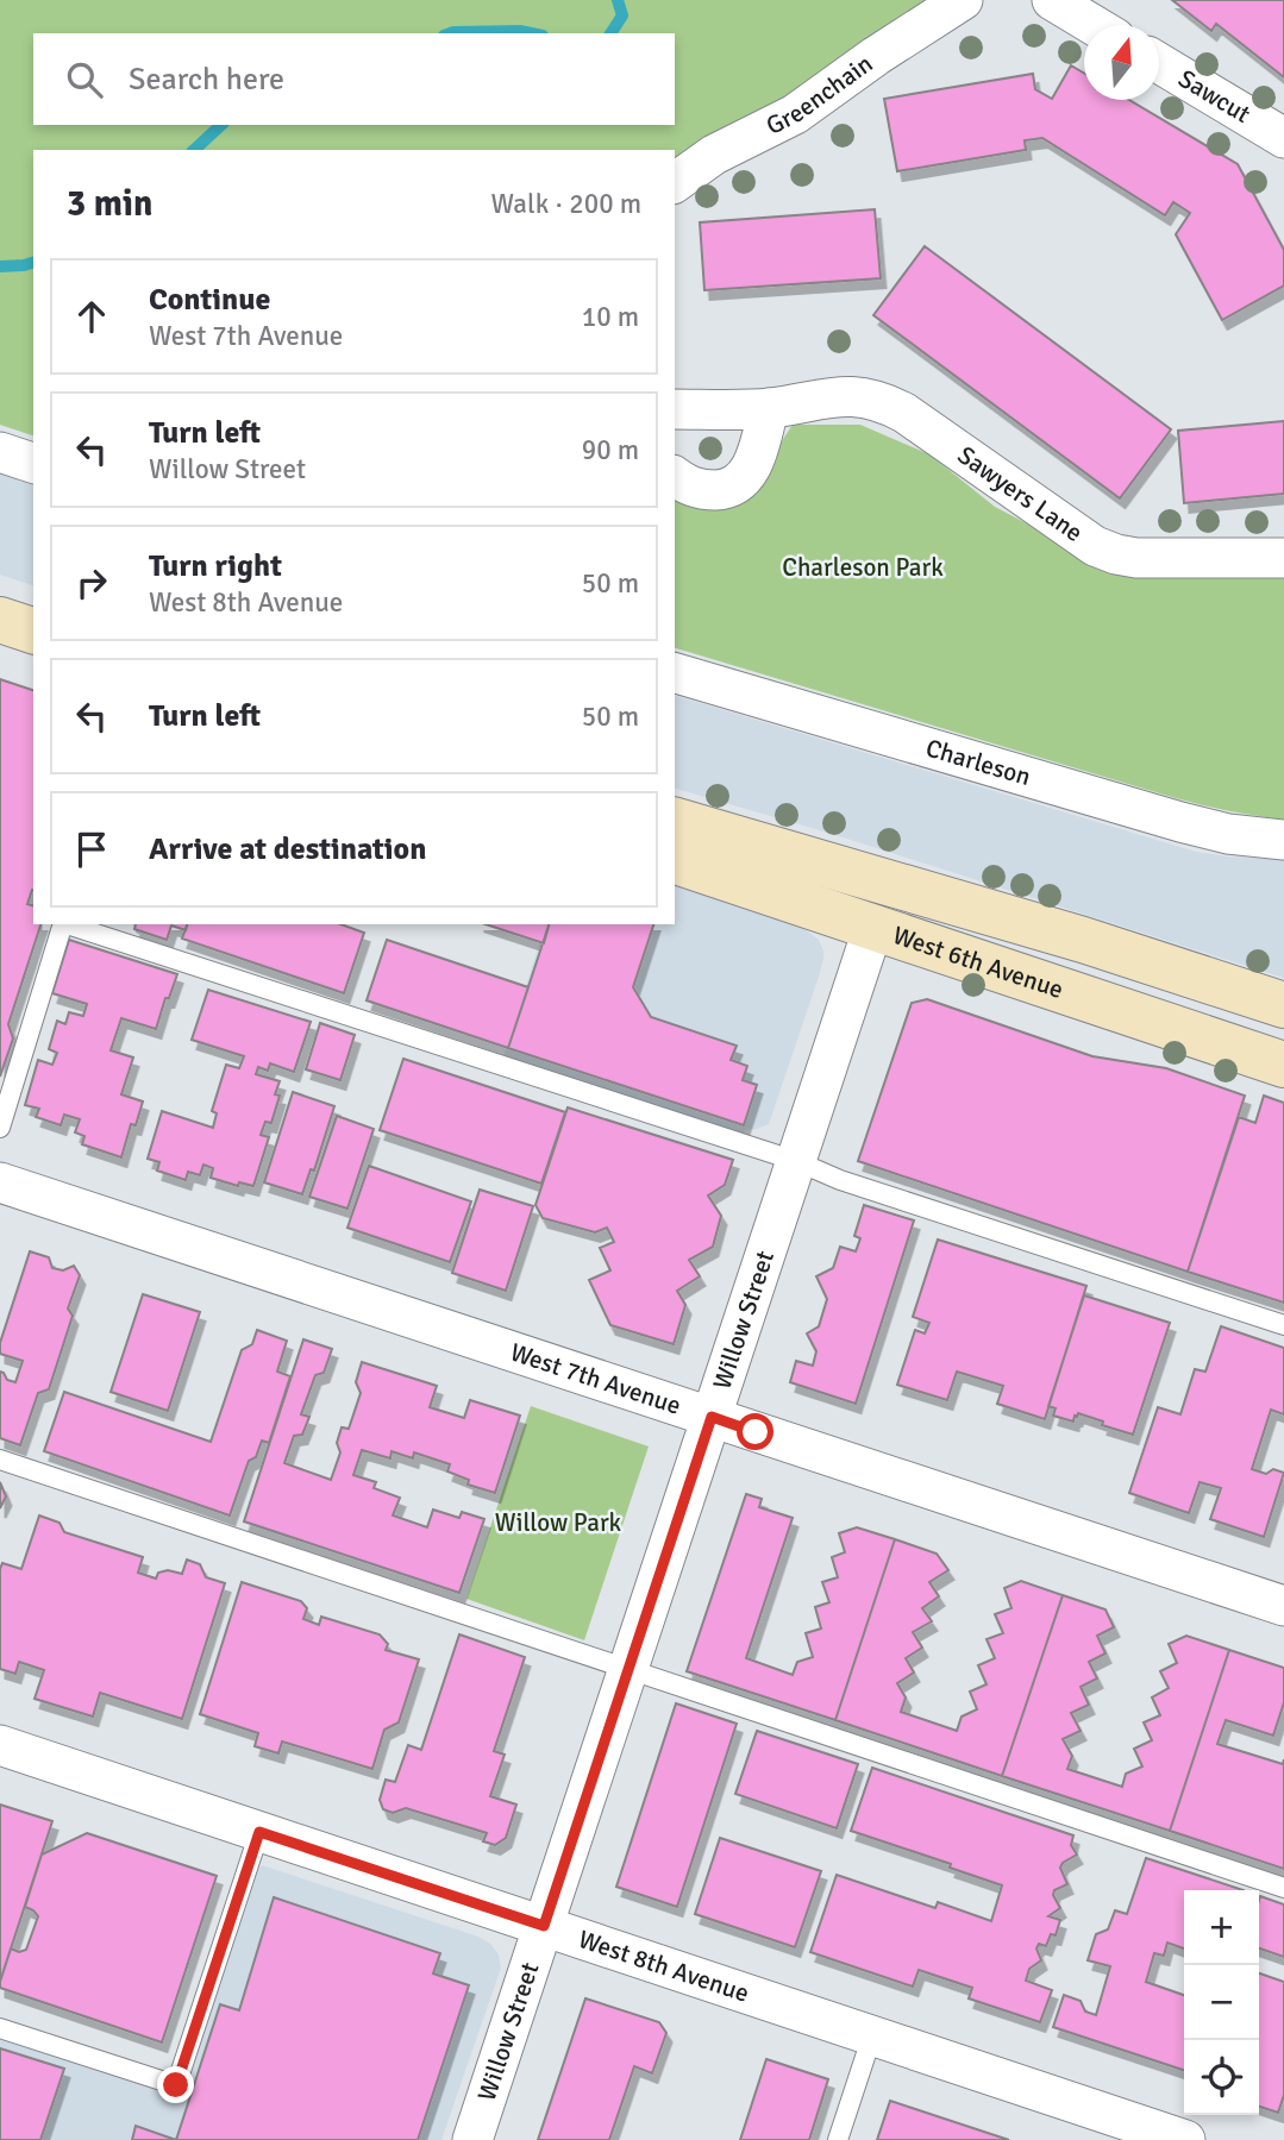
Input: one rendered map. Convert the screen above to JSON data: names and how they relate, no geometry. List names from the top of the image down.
{
  "streets": {
    "main road": ["West 6th Avenue"],
    "street": [
      "Greenchain",
      "Sawcut",
      "Sawyers Lane",
      "Charleson",
      "Willow Street",
      "West 7th Avenue",
      "West 8th Avenue"
    ]
  },
  "crossings": [
    ["West 6th Avenue", "Willow Street"],
    ["Willow Street", "West 7th Avenue"],
    ["Willow Street", "West 8th Avenue"]
  ],
  "parks": ["Charleson Park", "Willow Park"],
  "north": "top",
  "page": {
    "search": "Search here",
    "heading": ["3 min", "Walk · 200 m"],
    "list": [
      ["Continue", "West 7th Avenue", "10 m"],
      ["Turn left", "Willow Street", "90 m"],
      ["Turn right", "West 8th Avenue", "50 m"],
      ["Turn left", "50 m"],
      "Arrive at destination"
    ],
    "map_buttons": ["+", "−"]
  }
}
